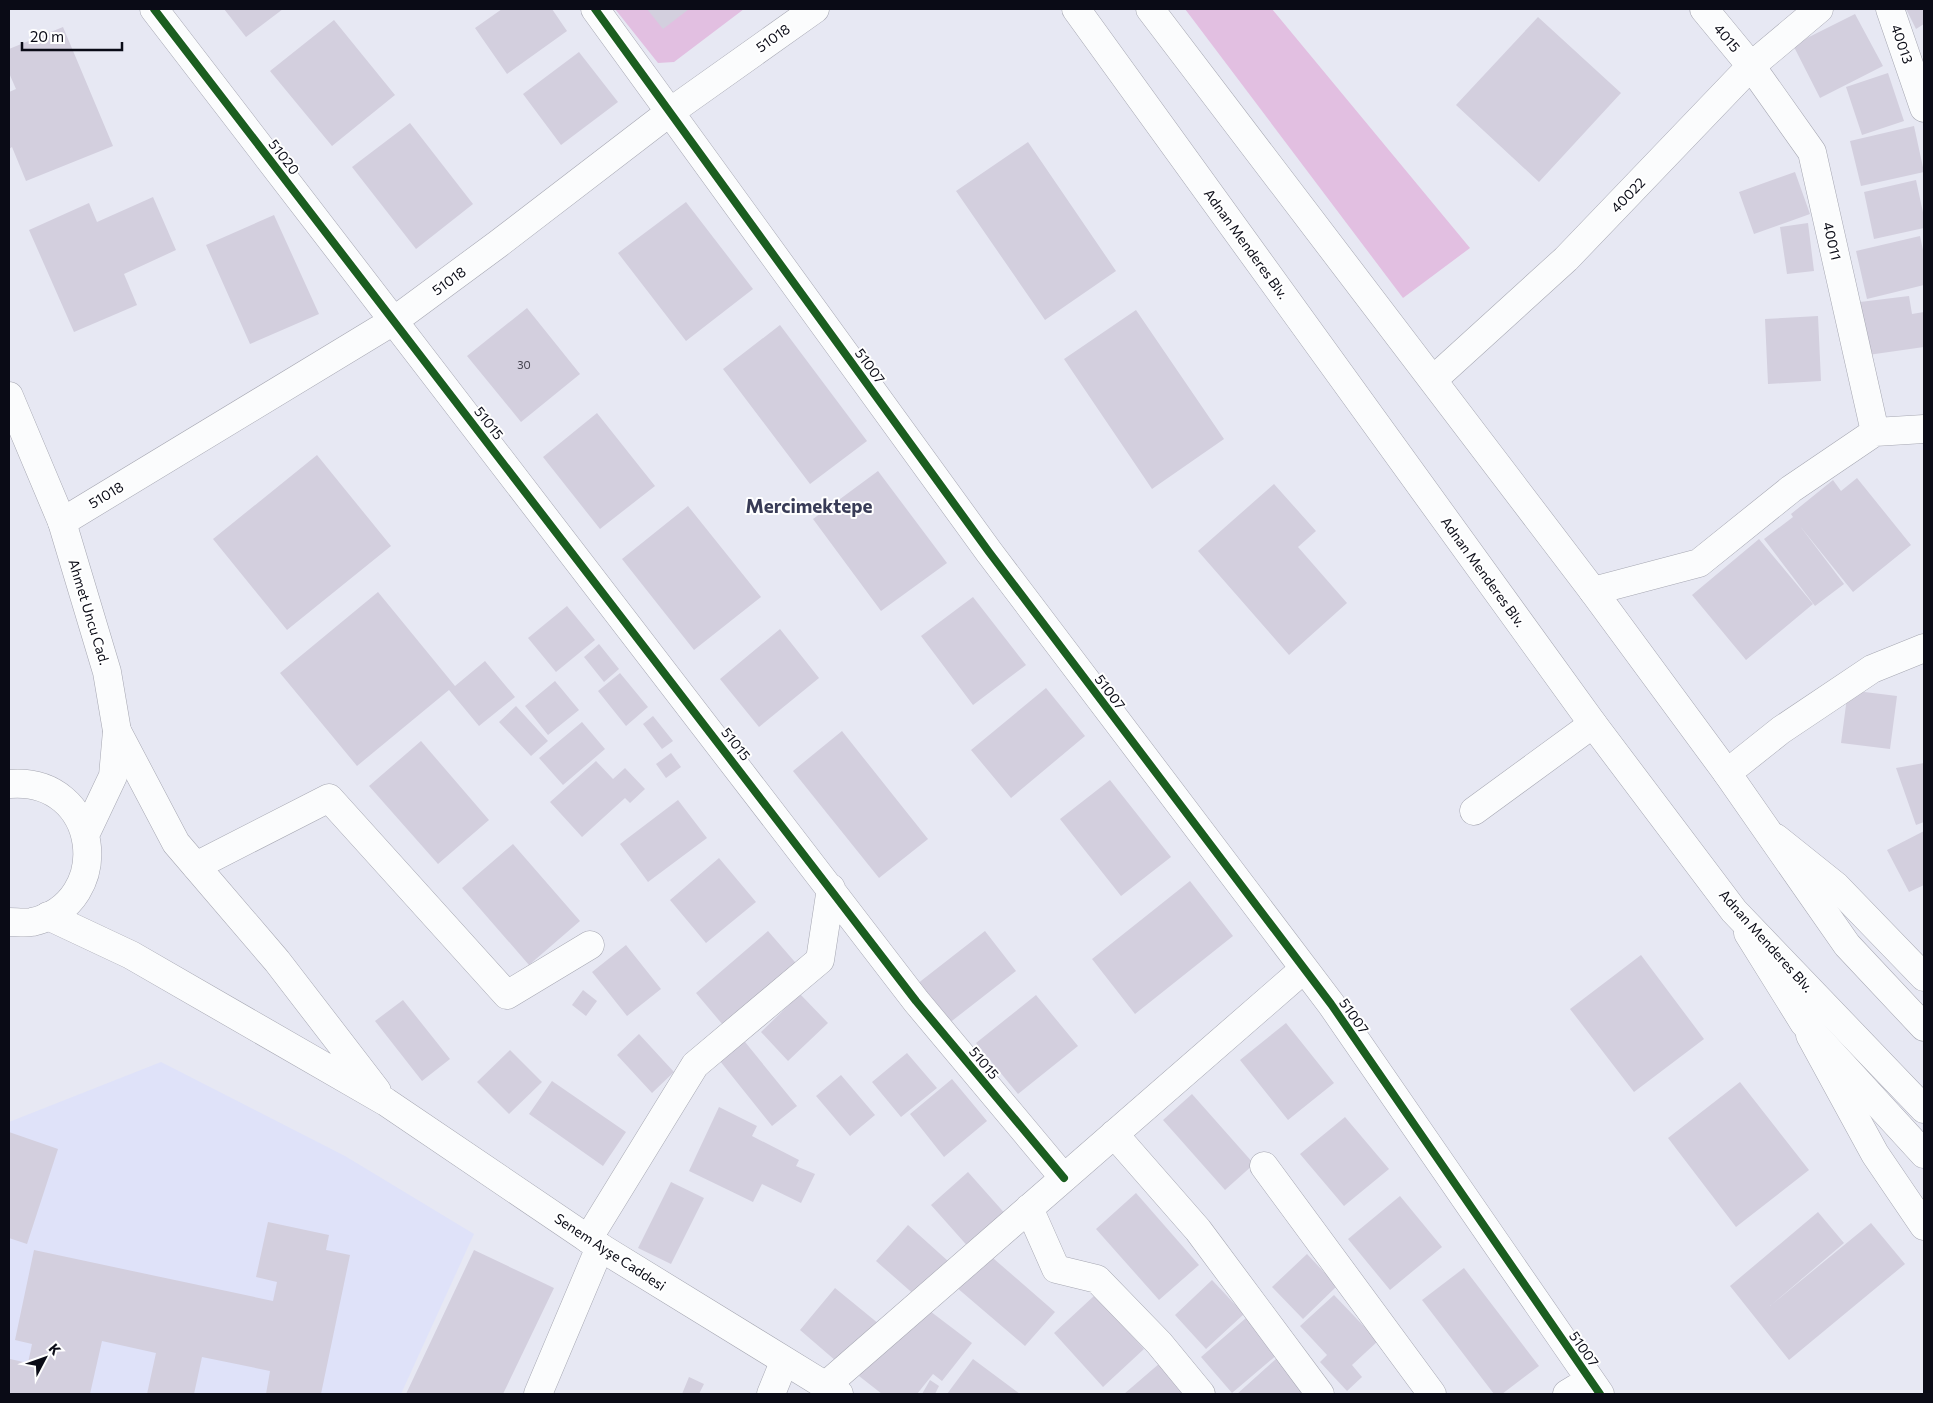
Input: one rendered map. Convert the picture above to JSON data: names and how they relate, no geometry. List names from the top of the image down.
{
  "streets": {
    "street": [
      "51018",
      "4015",
      "40013",
      "51020",
      "40022",
      "40011",
      "Adnan Menderes Blv.",
      "51007",
      "51015",
      "Ahmet Uncu Cad.",
      "Senem Ayşe Caddesi"
    ]
  },
  "crossings": [
    ["51018", "51020"],
    ["51018", "51007"],
    ["51018", "51015"],
    ["51018", "Ahmet Uncu Cad."],
    ["4015", "40022"],
    ["4015", "40011"],
    ["51020", "51015"],
    ["40022", "40011"]
  ],
  "districts": ["Mercimektepe"],
  "house_numbers": ["30"],
  "scale_bar": "20 m",
  "north": "top right"
}
